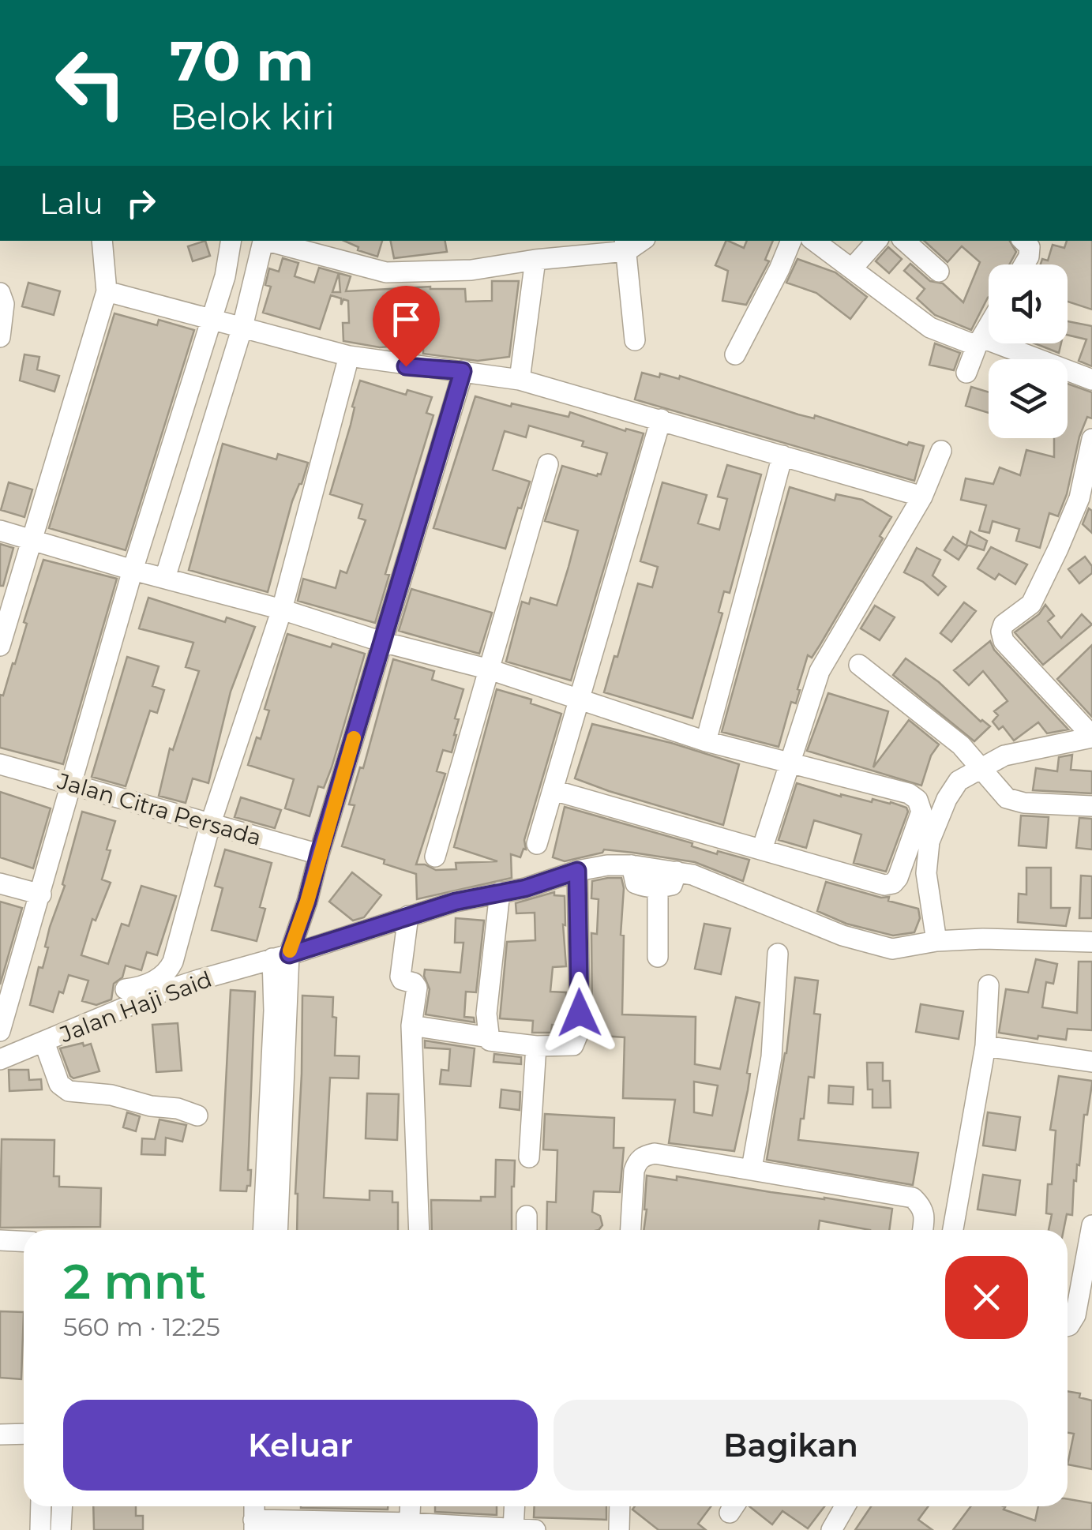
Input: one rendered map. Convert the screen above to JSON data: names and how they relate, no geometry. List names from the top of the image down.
{
  "streets": {
    "street": ["Jalan Citra Persada", "Jalan Haji Said"]
  },
  "page": {
    "turn": ["70 m", "Belok kiri"],
    "then": "Lalu",
    "heading": ["2 mnt", "560 m · 12:25"],
    "buttons": ["Keluar", "Bagikan"]
  }
}
